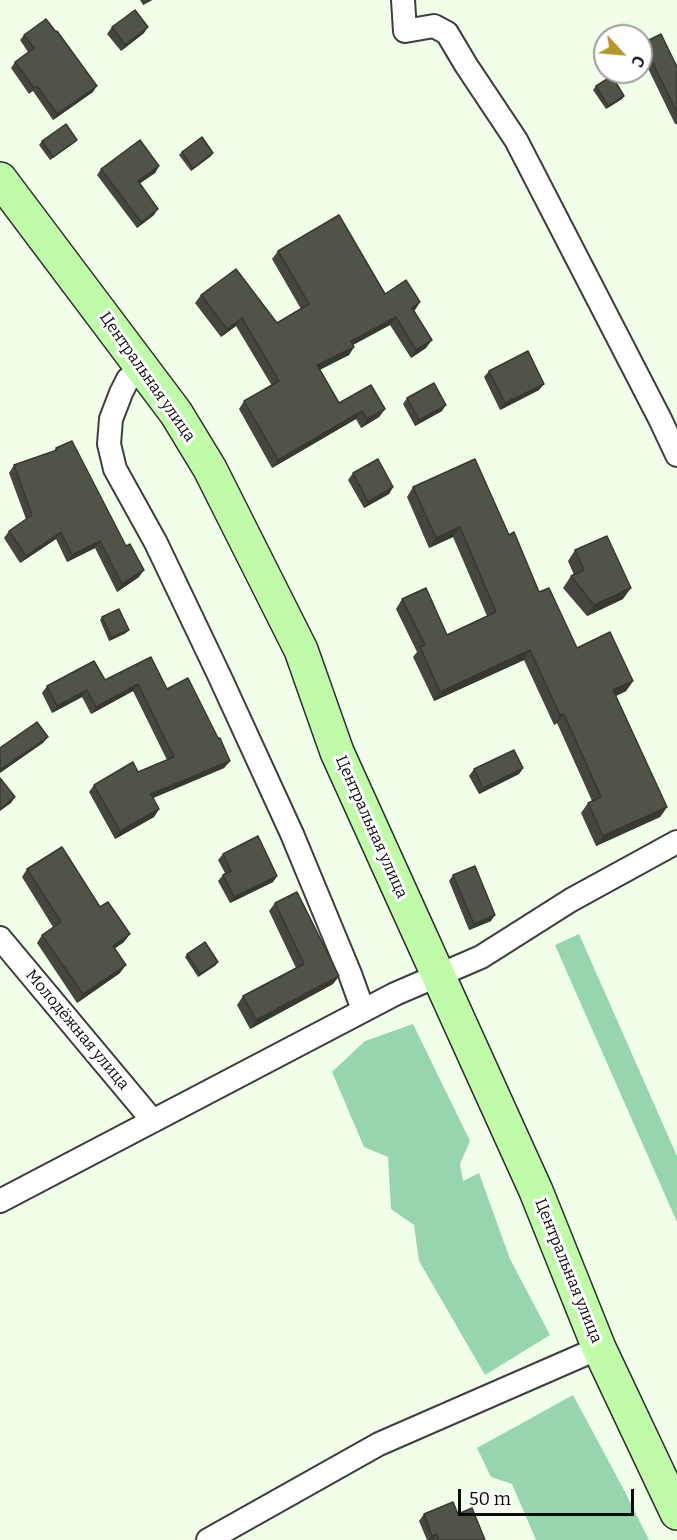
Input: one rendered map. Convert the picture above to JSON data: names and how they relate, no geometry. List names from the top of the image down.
{
  "streets": {
    "street": ["Центральная улица", "Молодёжная улица"]
  },
  "scale_bar": "50 m",
  "north": "bottom right"
}
